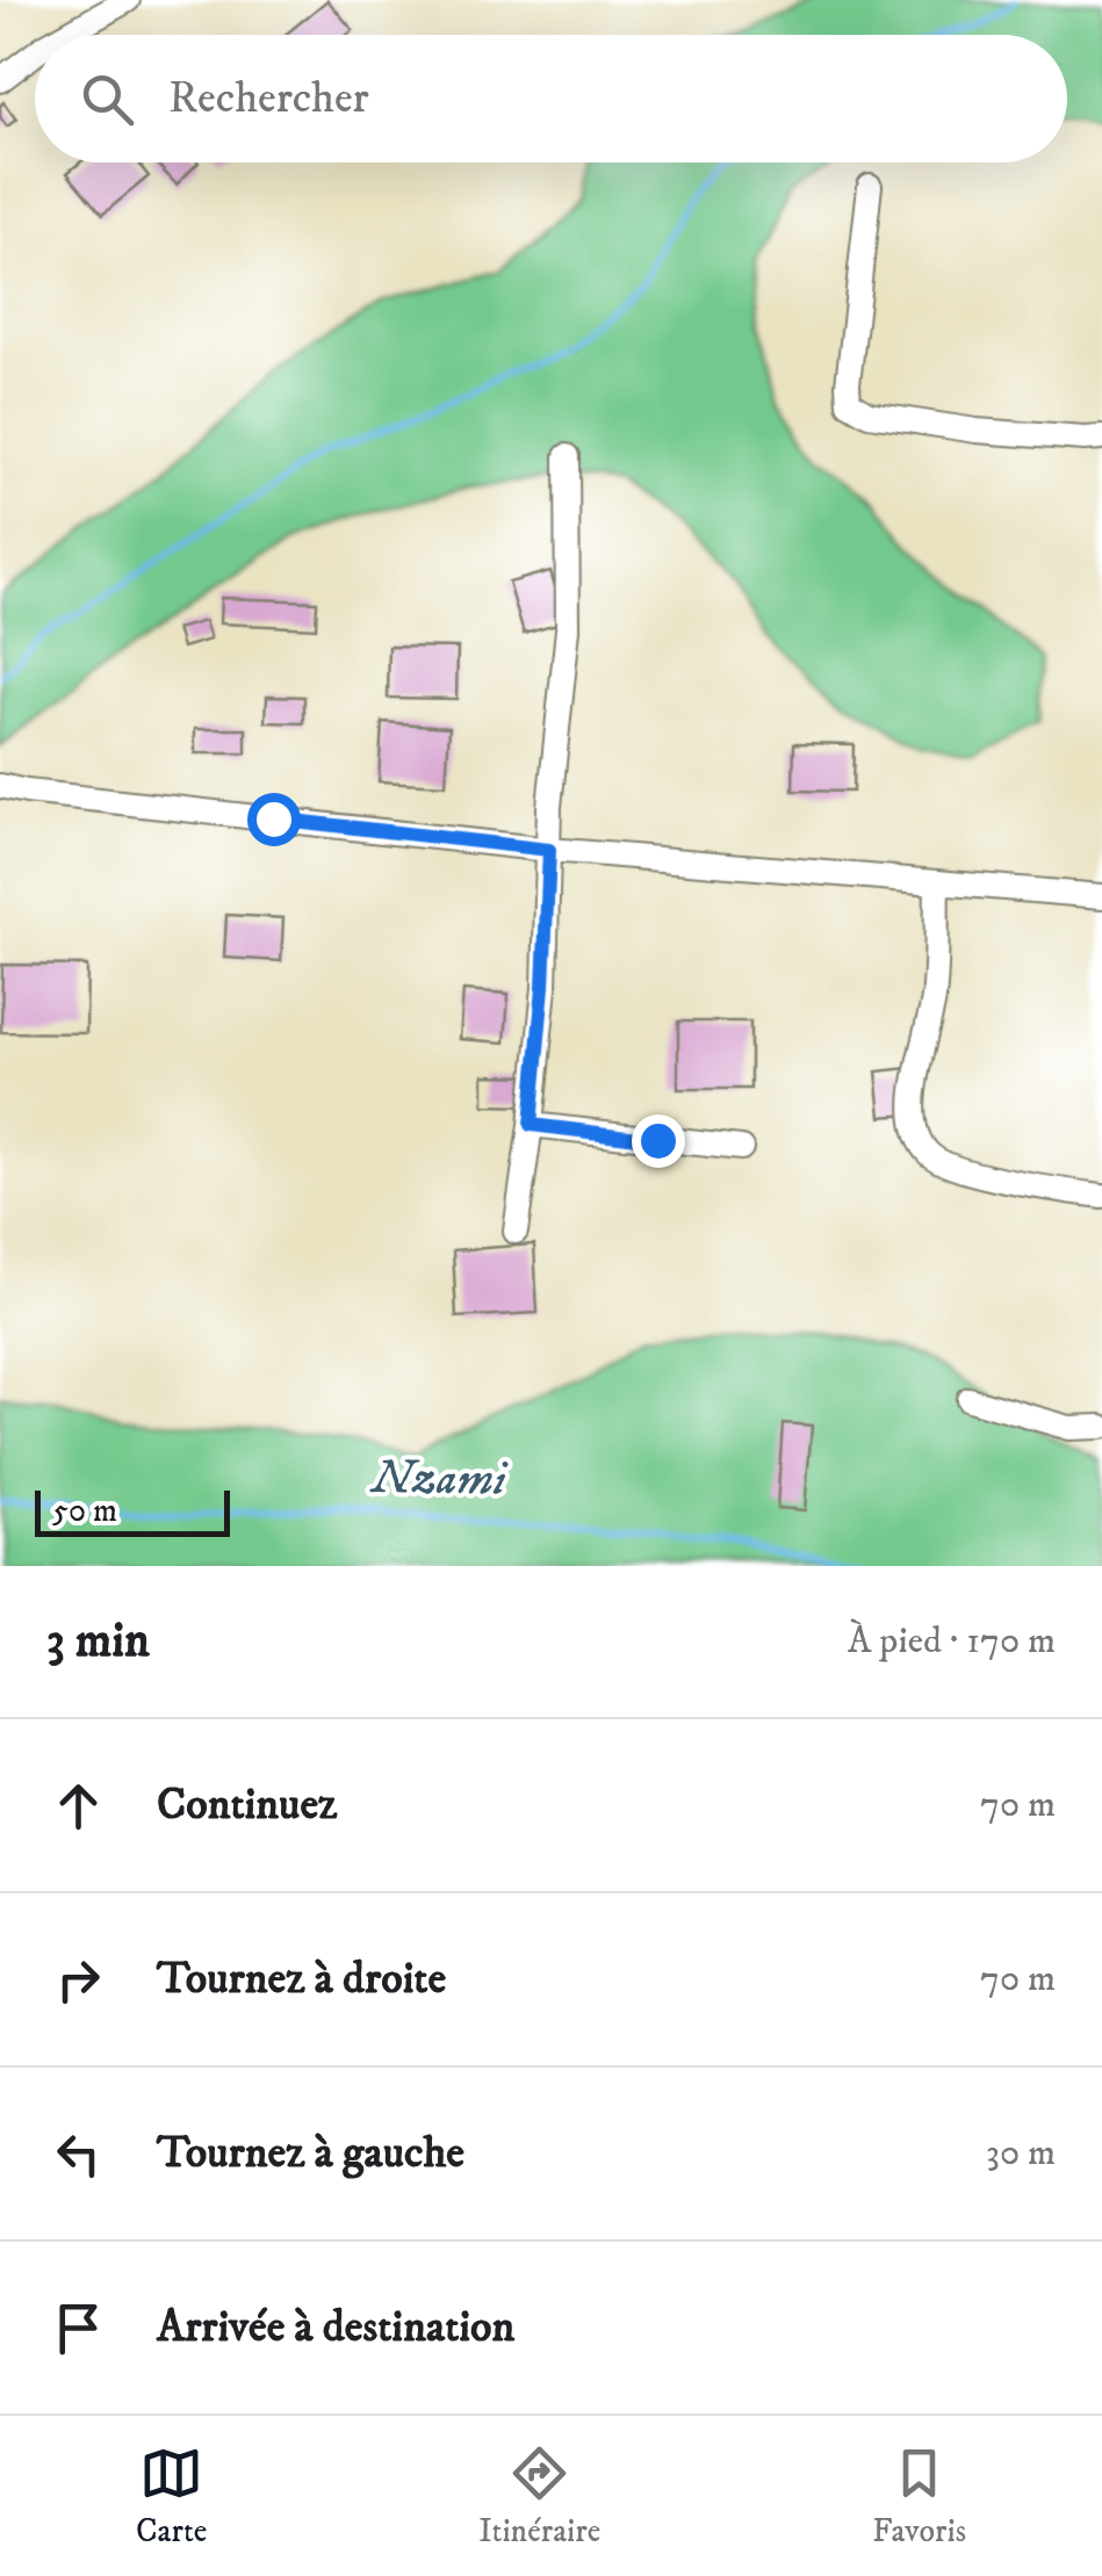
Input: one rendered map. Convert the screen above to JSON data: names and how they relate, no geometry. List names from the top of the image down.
{
  "water": ["Nzami"],
  "scale_bar": "50 m",
  "page": {
    "search": "Rechercher",
    "scale": "50 m",
    "heading": ["3 min", "À pied · 170 m"],
    "list": [
      ["Continuez", "70 m"],
      ["Tournez à droite", "70 m"],
      ["Tournez à gauche", "30 m"],
      "Arrivée à destination"
    ],
    "nav": ["Carte", "Itinéraire", "Favoris"]
  }
}
